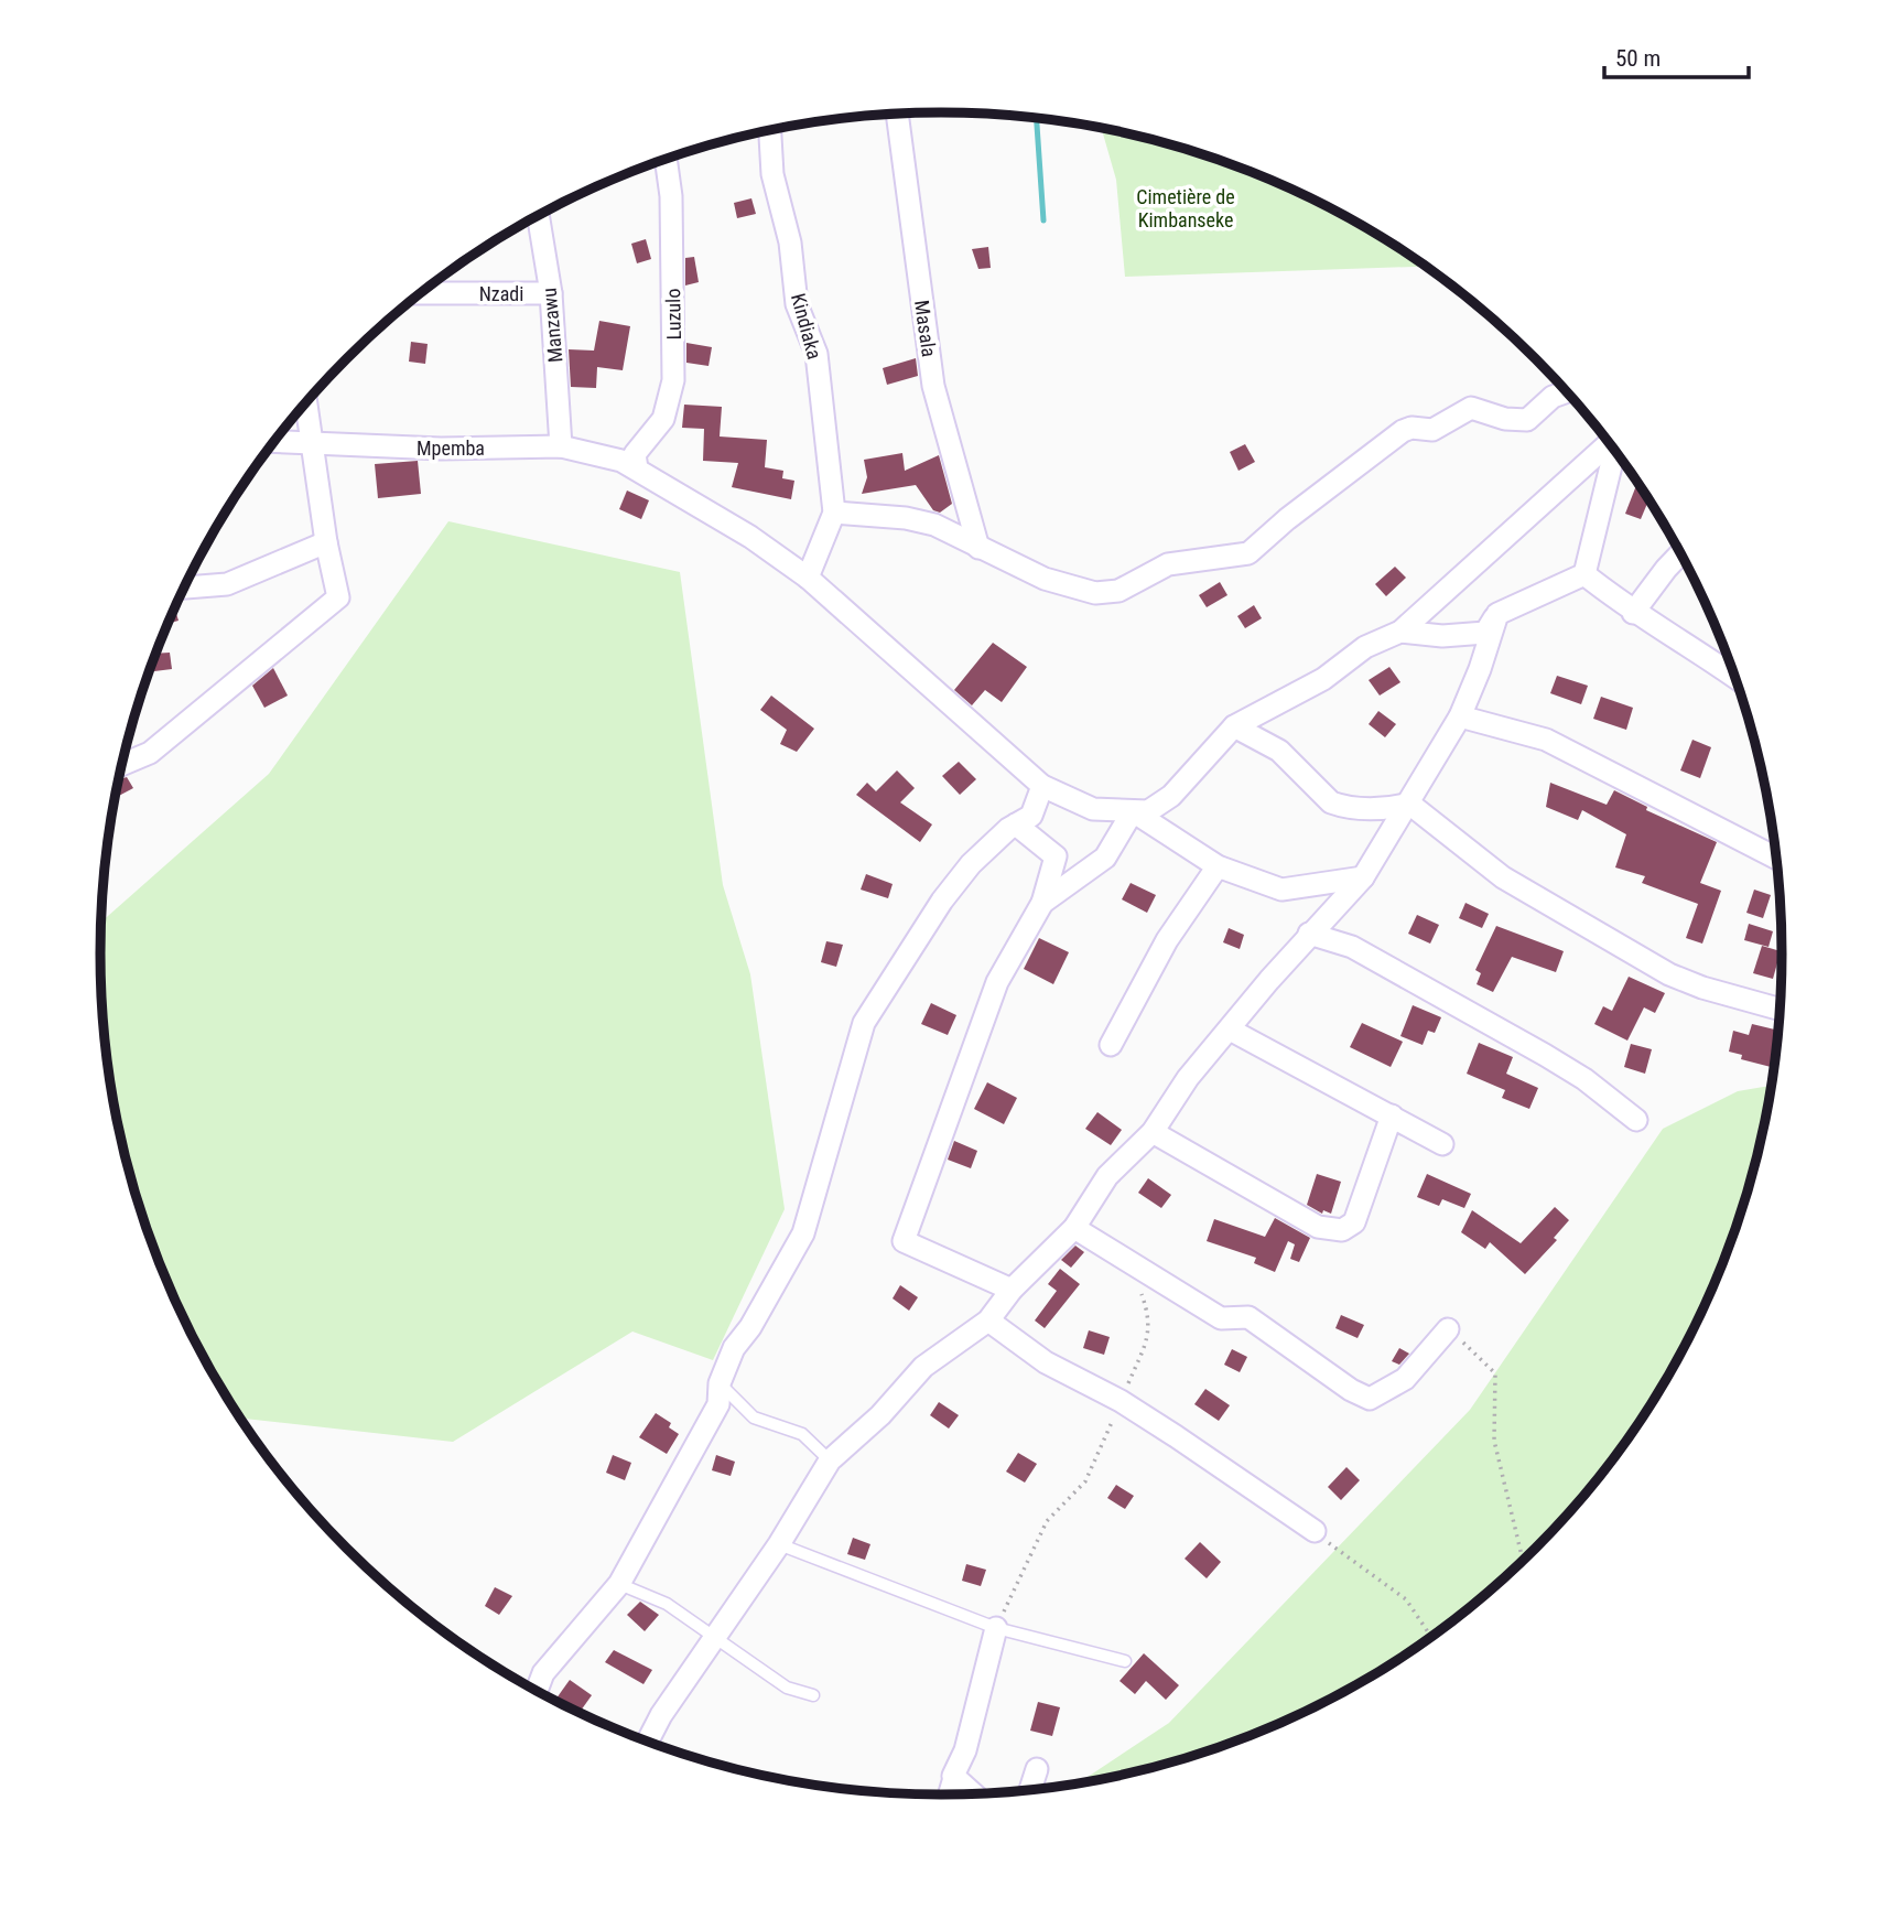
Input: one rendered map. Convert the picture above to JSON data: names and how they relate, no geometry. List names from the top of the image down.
{
  "streets": {
    "street": [
      "Nzadi",
      "Luzulo",
      "Manzawu",
      "Kindiaka",
      "Masala",
      "Mpemba"
    ]
  },
  "crossings": [
    ["Nzadi", "Manzawu"],
    ["Luzulo", "Mpemba"],
    ["Manzawu", "Mpemba"],
    ["Kindiaka", "Mpemba"]
  ],
  "parks": ["Cimetière de Kimbanseke"],
  "scale_bar": "50 m"
}
